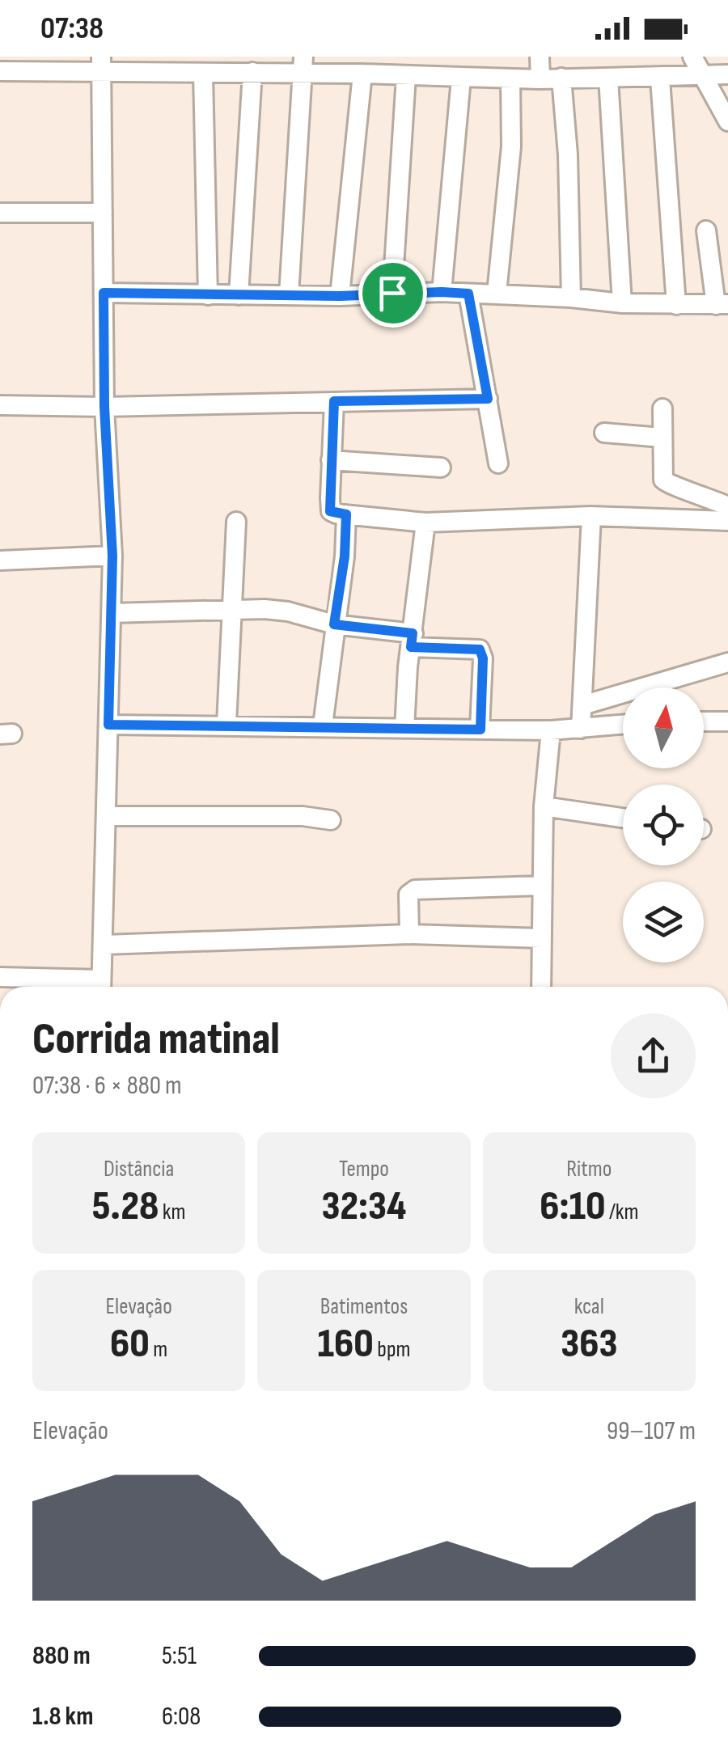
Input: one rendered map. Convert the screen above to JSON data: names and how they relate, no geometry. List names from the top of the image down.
{
  "north": "top",
  "page": {
    "status": "07:38",
    "heading": ["Corrida matinal", "07:38 · 6 × 880 m"],
    "stats": [
      ["Distância", "5.28 km"],
      ["Tempo", "32:34"],
      ["Ritmo", "6:10 /km"],
      ["Elevação", "60 m"],
      ["Batimentos", "160 bpm"],
      ["kcal", "363"]
    ],
    "chart": ["Elevação", "99–107 m"],
    "list": [
      {
        "name": "880 m",
        "note": "5:51"
      },
      {
        "name": "1.8 km",
        "note": "6:08"
      }
    ]
  }
}
